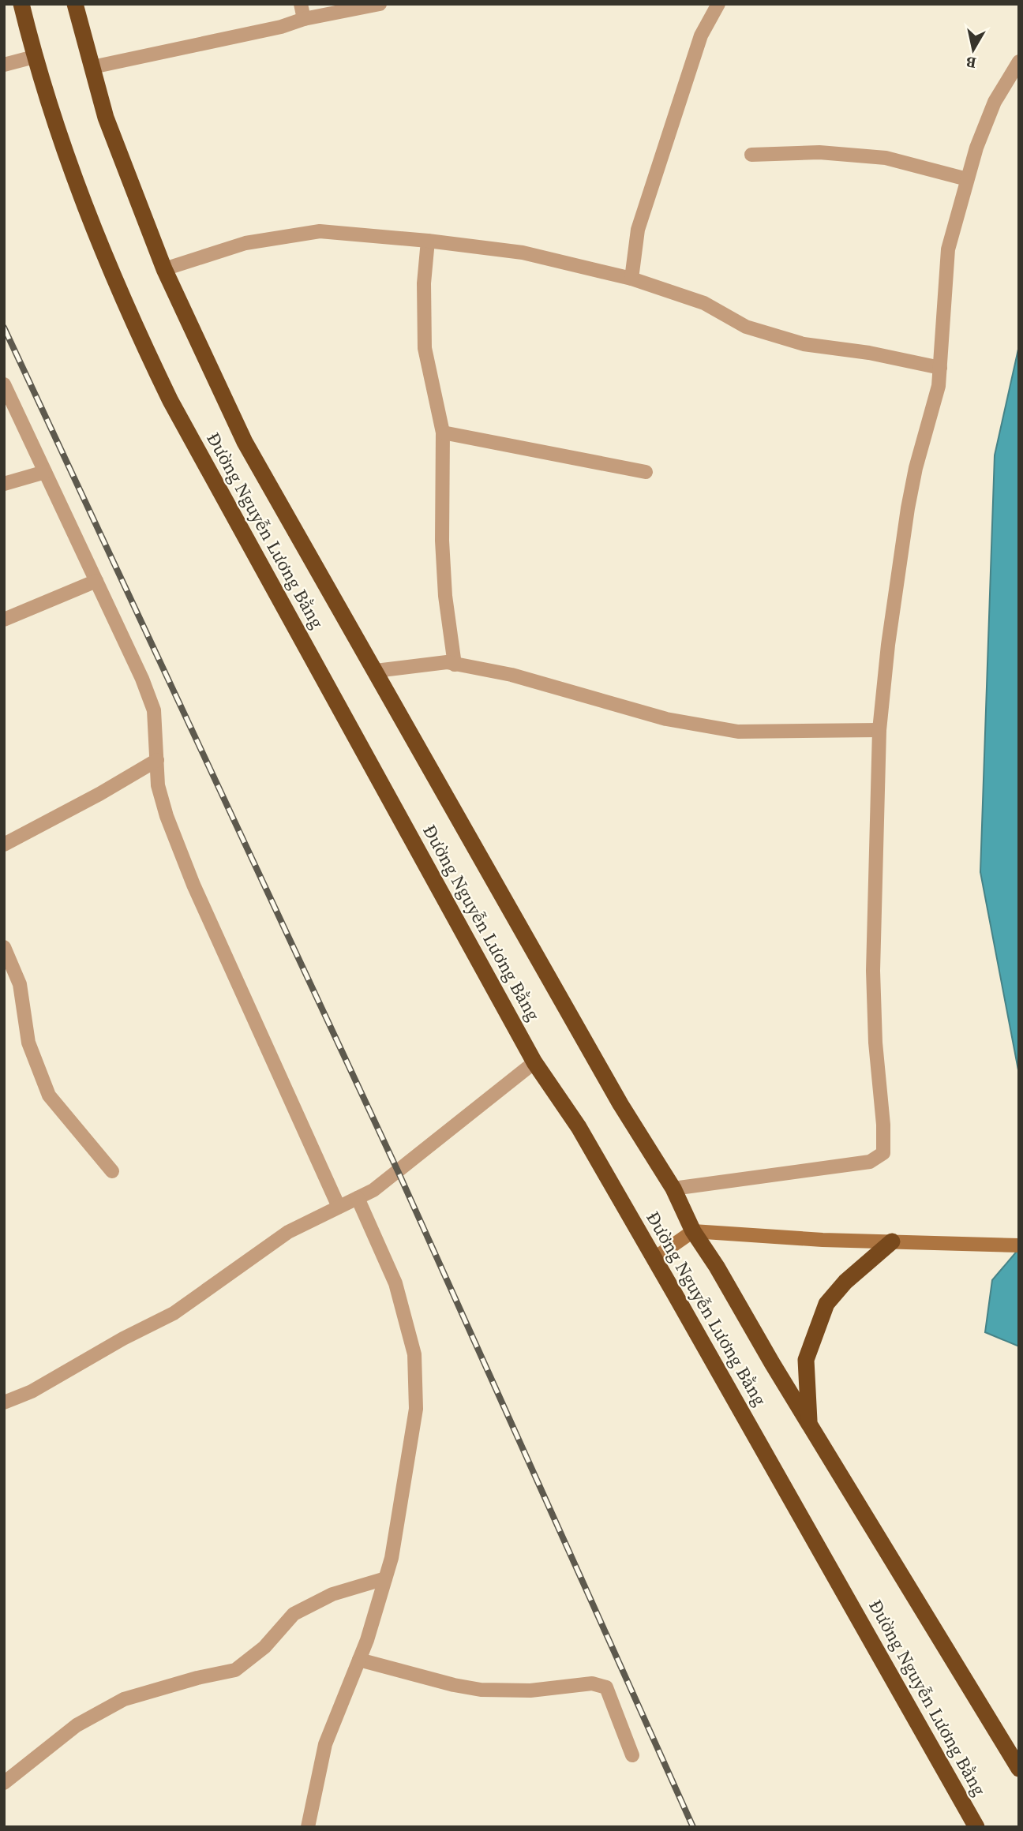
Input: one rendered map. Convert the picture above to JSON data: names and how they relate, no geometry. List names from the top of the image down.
{
  "streets": {
    "highway": ["Đường Nguyễn Lương Bằng"]
  },
  "north": "bottom"
}
